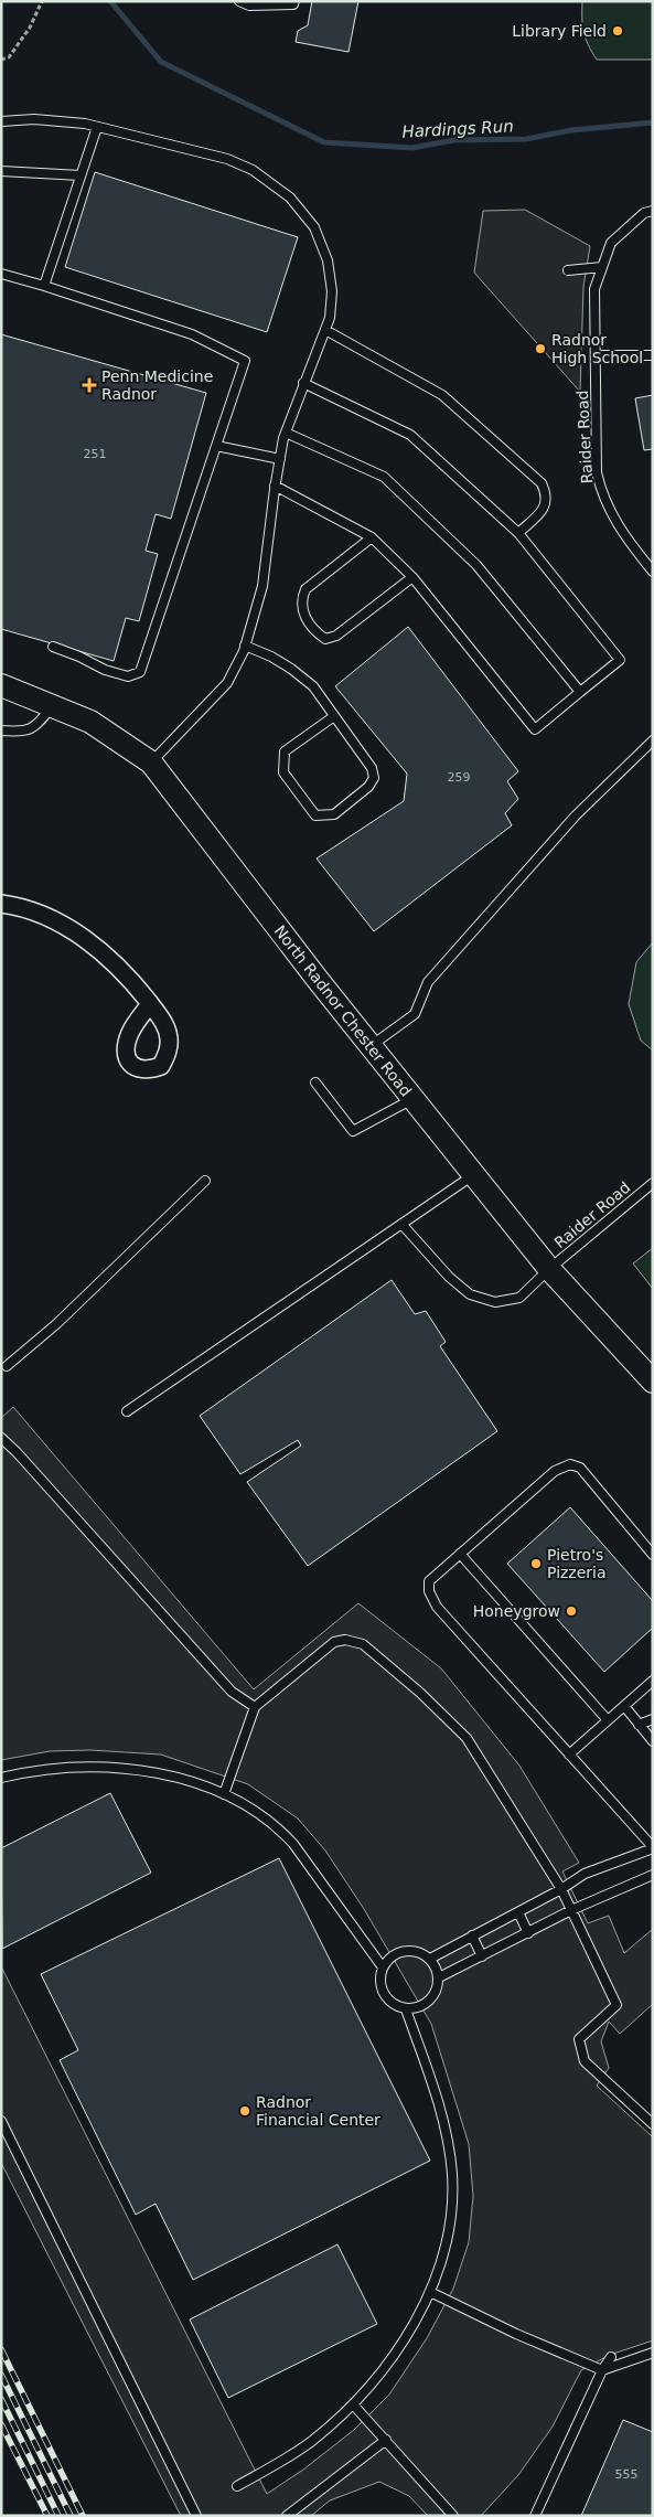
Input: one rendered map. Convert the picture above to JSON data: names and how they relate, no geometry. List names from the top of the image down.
{
  "streets": {
    "main road": ["North Radnor Chester Road"],
    "lane": ["Raider Road"]
  },
  "crossings": [
    ["Raider Road", "North Radnor Chester Road"]
  ],
  "water": ["Hardings Run"],
  "places": {
    "other": [
      "Library Field",
      "Radnor High School",
      "Pietro's Pizzeria",
      "Honeygrow",
      "Radnor Financial Center"
    ],
    "health": ["Penn Medicine Radnor"]
  },
  "house_numbers": ["251", "259", "555"]
}
